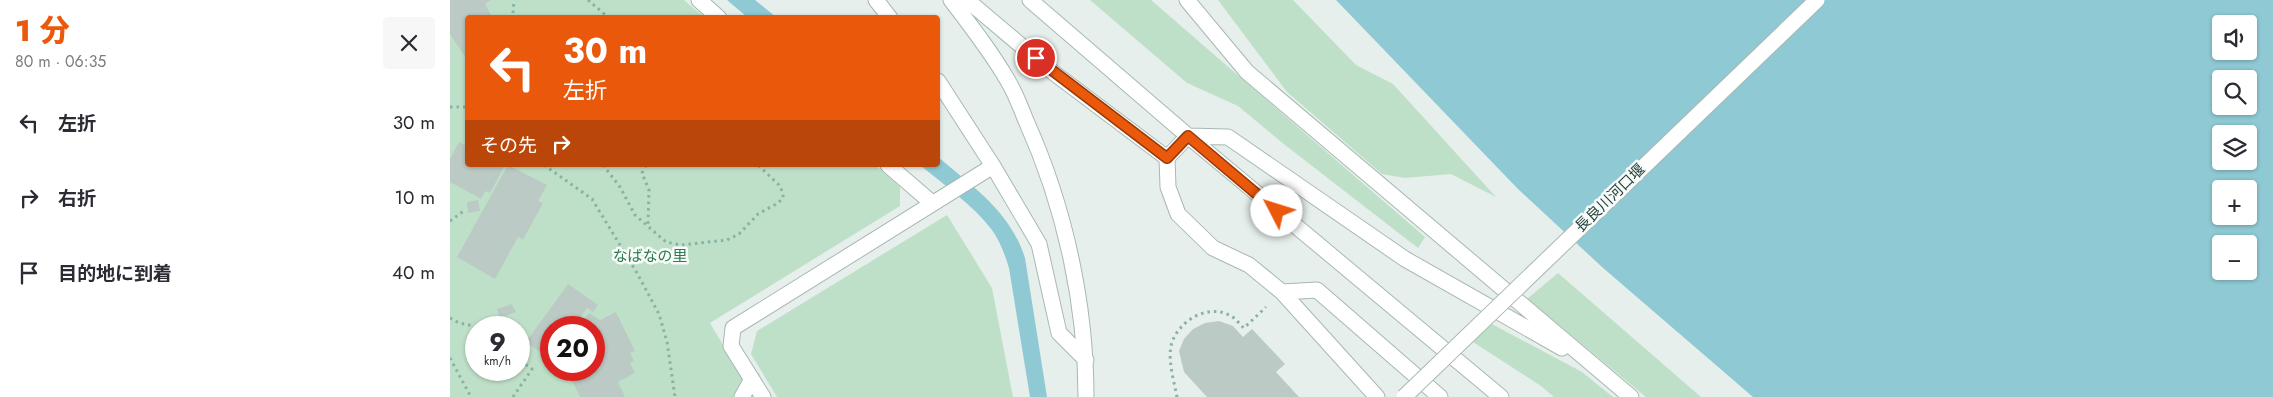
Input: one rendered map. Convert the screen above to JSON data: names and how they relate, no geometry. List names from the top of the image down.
{
  "streets": {
    "street": ["長良川河口堰"]
  },
  "parks": ["なばなの里"],
  "page": {
    "heading": ["1 分", "80 m · 06:35"],
    "map_buttons": ["+", "−"],
    "turn": ["30 m", "左折"],
    "list": [
      {
        "name": "左折",
        "value": "30 m"
      },
      {
        "name": "右折",
        "value": "10 m"
      },
      {
        "name": "目的地に到着",
        "value": "40 m"
      }
    ],
    "then": "その先",
    "speed": "9 km/h",
    "limit": "20"
  }
}
